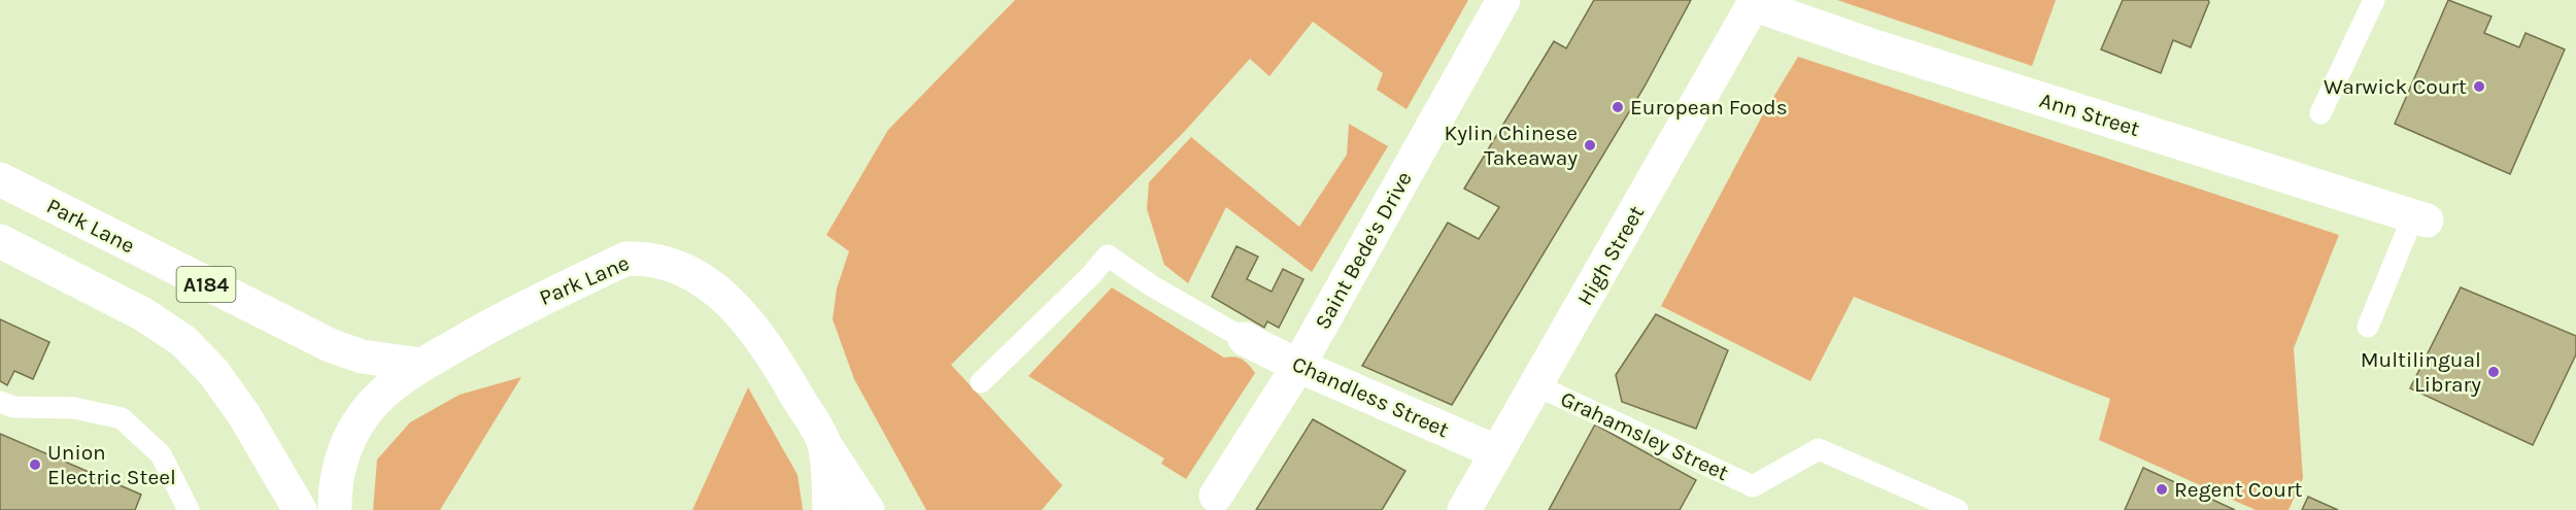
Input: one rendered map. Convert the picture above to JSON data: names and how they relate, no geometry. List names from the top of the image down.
{
  "streets": {
    "main road": [
      "Ann Street",
      "Park Lane",
      "Saint Bede's Drive",
      "High Street",
      "A184",
      "Chandless Street"
    ],
    "lane": ["Grahamsley Street"]
  },
  "crossings": [
    ["Ann Street", "High Street"],
    ["Saint Bede's Drive", "Chandless Street"],
    ["High Street", "Chandless Street"],
    ["High Street", "Grahamsley Street"]
  ],
  "places": [
    "Warwick Court",
    "European Foods",
    "Kylin Chinese Takeaway",
    "Multilingual Library",
    "Union Electric Steel",
    "Regent Court"
  ]
}
